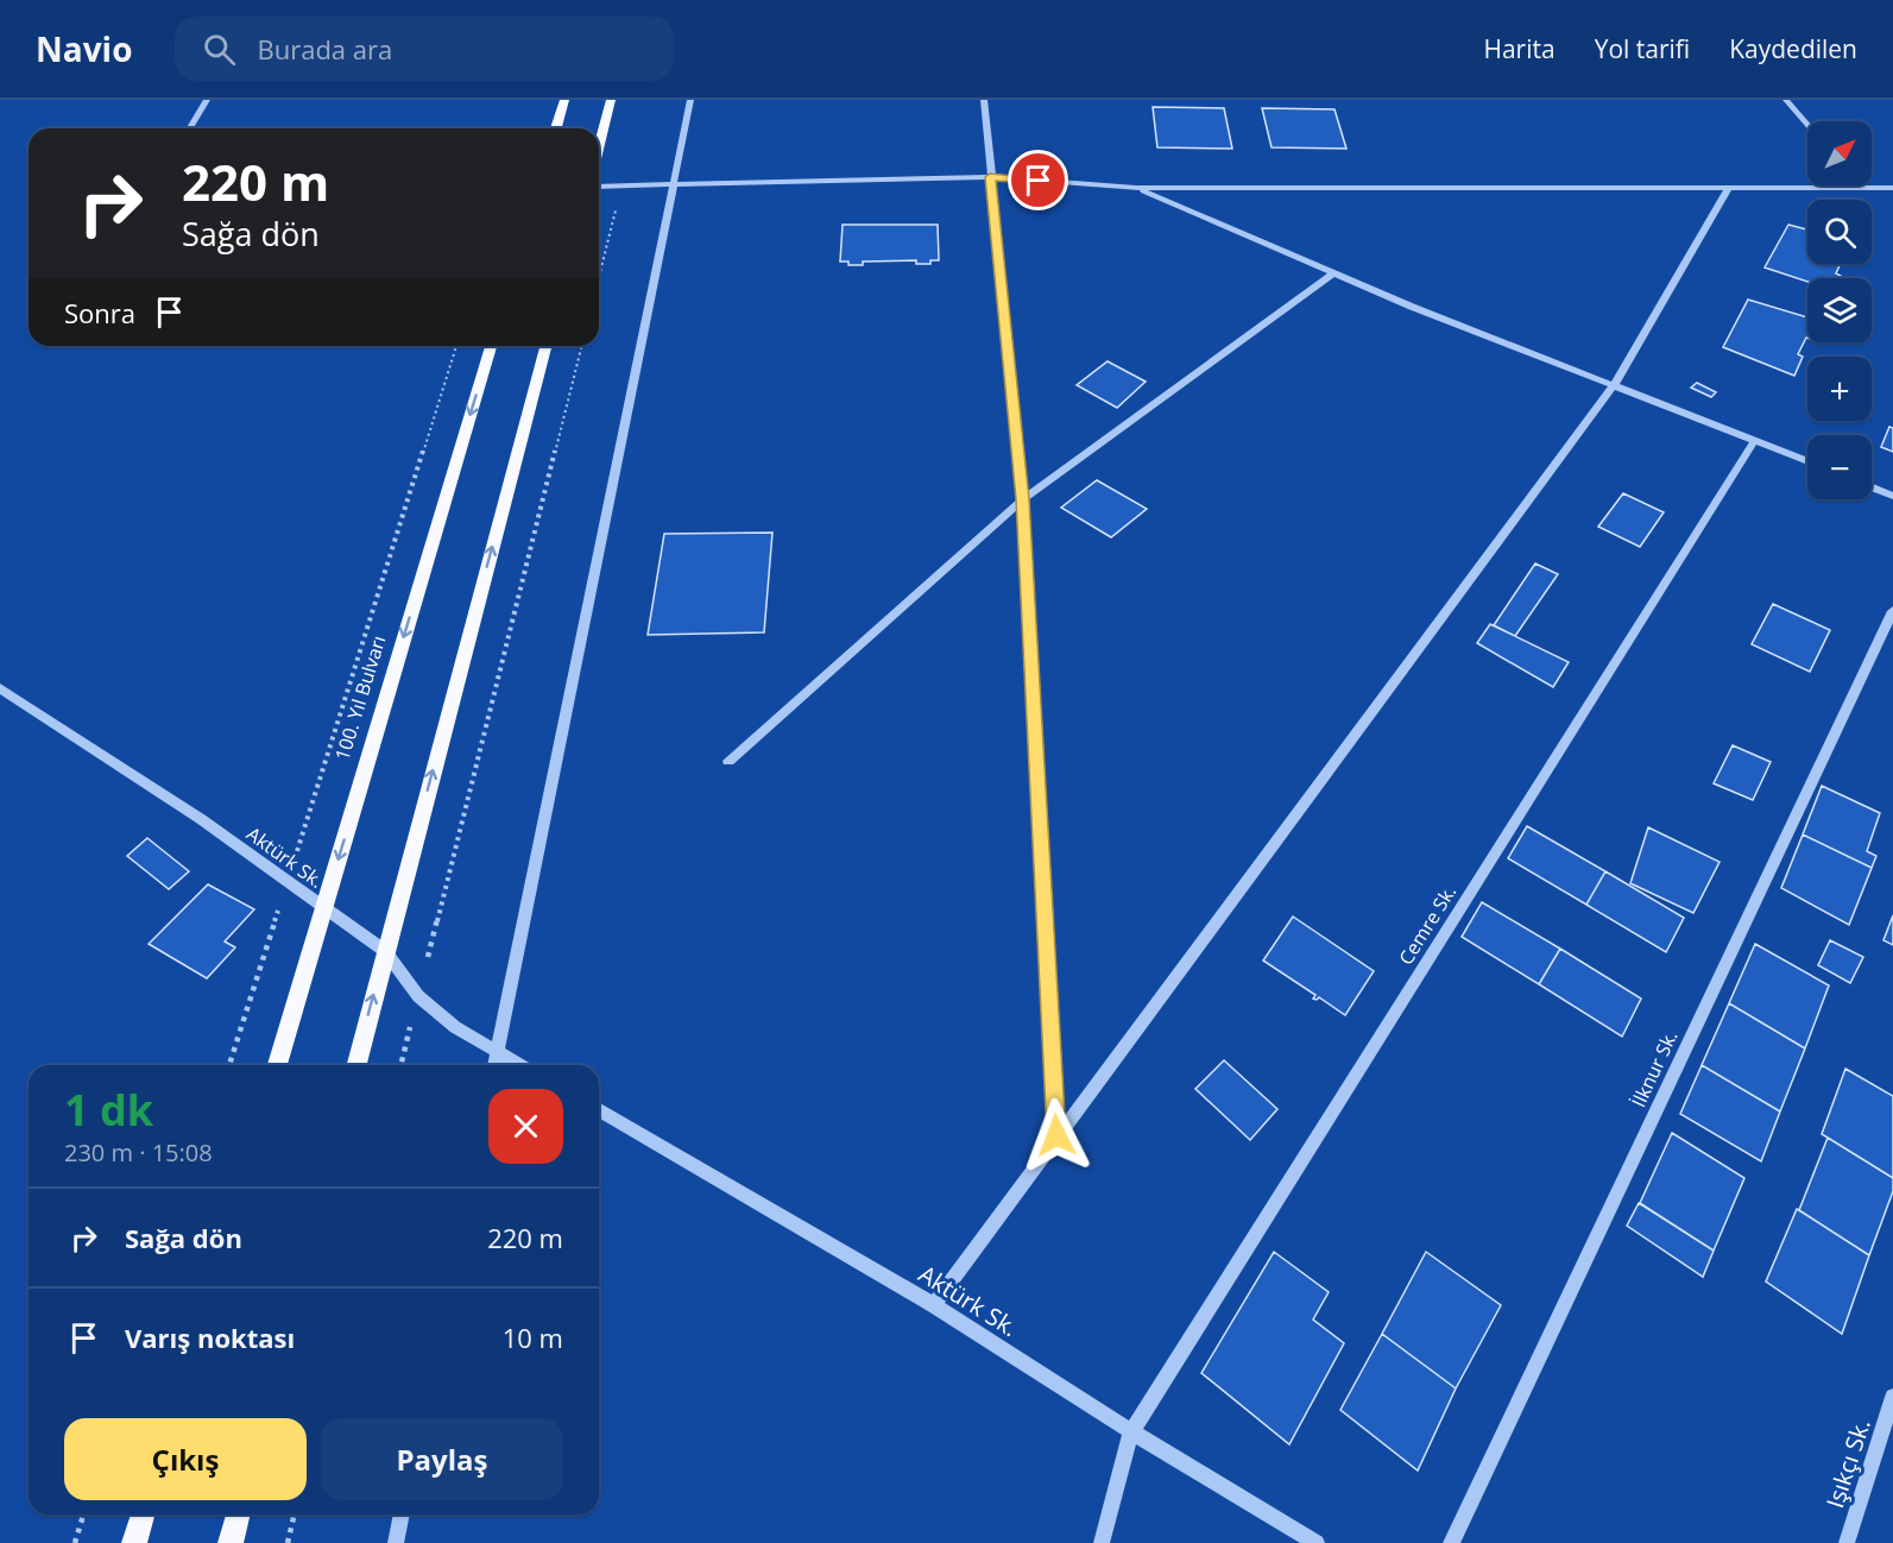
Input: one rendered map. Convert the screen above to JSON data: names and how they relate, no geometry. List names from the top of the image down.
{
  "streets": {
    "main road": ["100. Yıl Bulvarı"],
    "street": [
      "Aktürk Sk.",
      "Cemre Sk.",
      "İlknur Sk.",
      "Işıkçı Sk."
    ]
  },
  "crossings": [
    ["100. Yıl Bulvarı", "Aktürk Sk."],
    ["Aktürk Sk.", "Cemre Sk."]
  ],
  "north": "top right",
  "page": {
    "header": "Navio",
    "search": "Burada ara",
    "nav": ["Harita", "Yol tarifi", "Kaydedilen"],
    "map_buttons": ["+", "−"],
    "turn": ["220 m", "Sağa dön"],
    "then": "Sonra",
    "heading": ["1 dk", "230 m · 15:08"],
    "list": [
      {
        "name": "Sağa dön",
        "value": "220 m"
      },
      {
        "name": "Varış noktası",
        "value": "10 m"
      }
    ],
    "buttons": ["Çıkış", "Paylaş"]
  }
}
